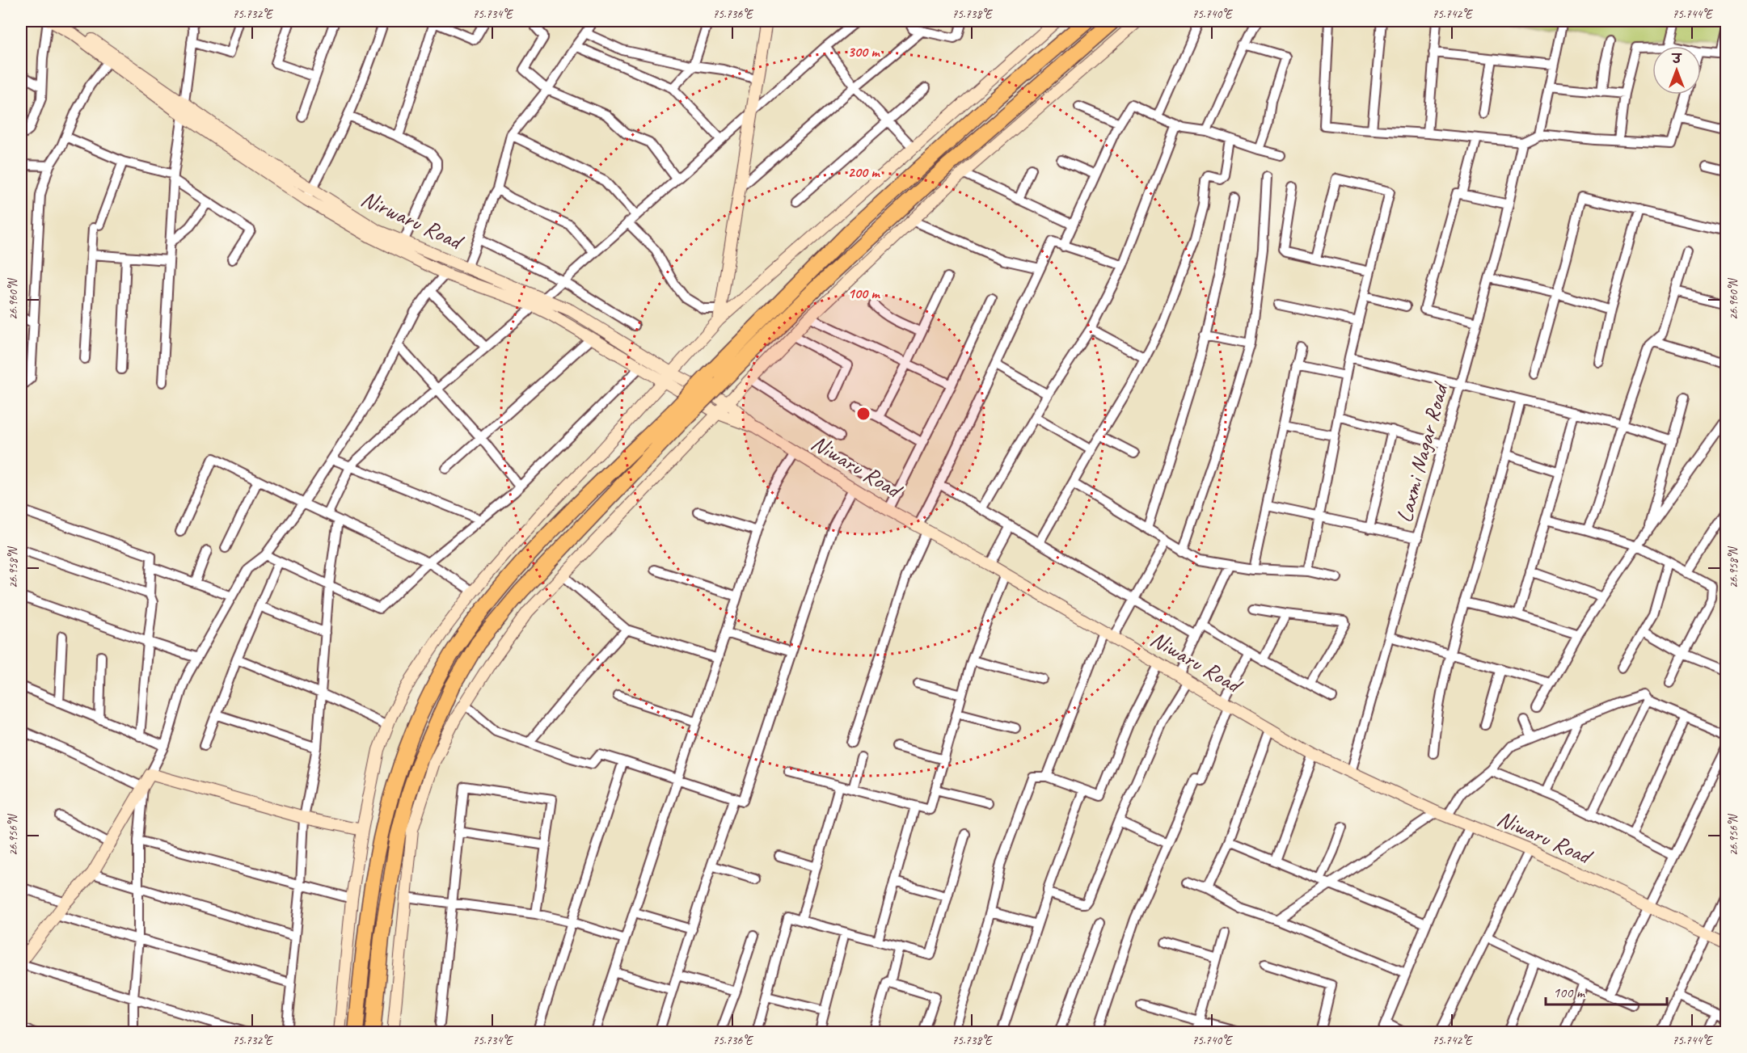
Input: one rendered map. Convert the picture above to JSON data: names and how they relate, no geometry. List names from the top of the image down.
{
  "streets": {
    "street": ["Nirwaru Road", "Laxmi Nagar Road", "Niwaru Road"]
  },
  "crossings": [
    ["Nirwaru Road", "Niwaru Road"],
    ["Laxmi Nagar Road", "Niwaru Road"]
  ],
  "scale_bar": "100 m",
  "north": "top",
  "coordinates": [
    "75.732°E",
    "75.734°E",
    "75.736°E",
    "75.738°E",
    "75.740°E",
    "75.742°E",
    "75.744°E",
    "26.960°N",
    "26.958°N",
    "26.956°N"
  ],
  "rings": ["300 m", "200 m", "100 m"]
}
